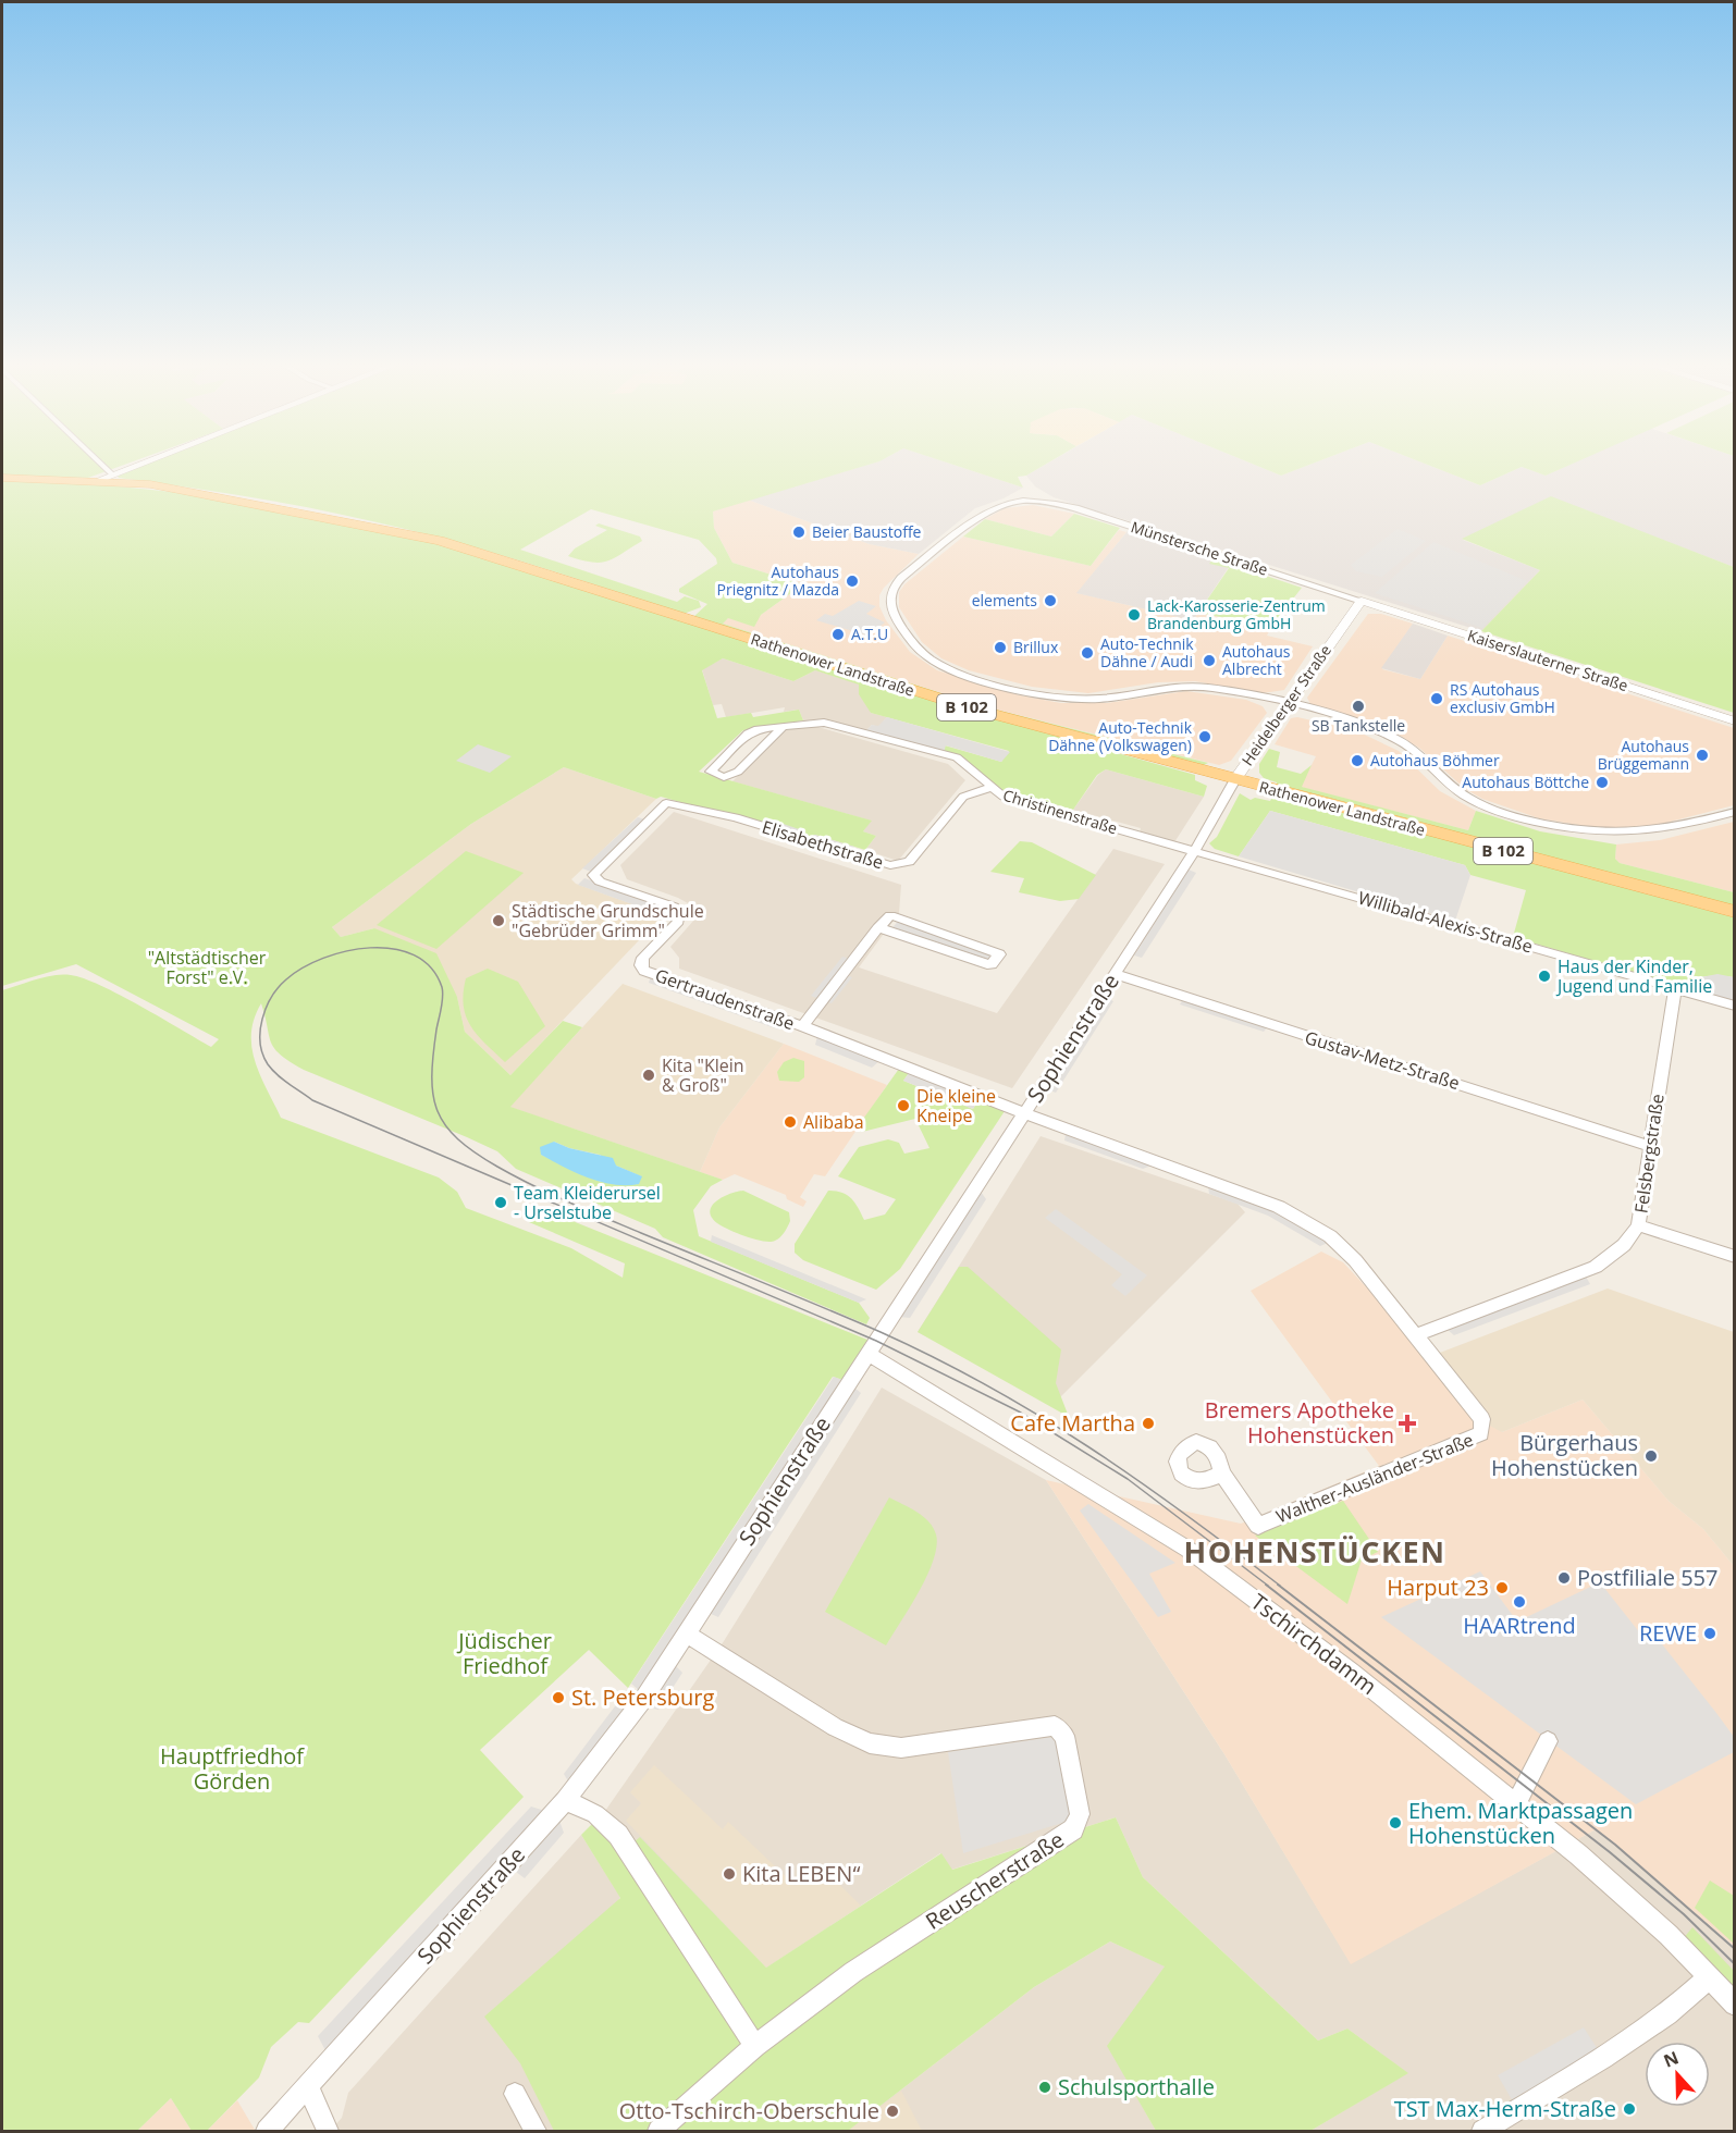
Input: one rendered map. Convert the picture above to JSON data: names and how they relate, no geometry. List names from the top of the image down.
{
  "streets": {
    "main road": ["Rathenower Landstraße", "B 102"],
    "street": [
      "Münstersche Straße",
      "Kaiserslauterner Straße",
      "Heidelberger Straße",
      "Christinenstraße",
      "Elisabethstraße",
      "Willibald-Alexis-Straße",
      "Gertraudenstraße",
      "Sophienstraße",
      "Gustav-Metz-Straße",
      "Felsbergstraße",
      "Walther-Ausländer-Straße",
      "Tschirchdamm",
      "Reuscherstraße"
    ]
  },
  "crossings": [
    ["Münstersche Straße", "Kaiserslauterner Straße"],
    ["Münstersche Straße", "Heidelberger Straße"],
    ["Kaiserslauterner Straße", "Heidelberger Straße"],
    ["Rathenower Landstraße", "Heidelberger Straße"],
    ["Rathenower Landstraße", "Sophienstraße"],
    ["Heidelberger Straße", "Sophienstraße"],
    ["Christinenstraße", "Elisabethstraße"],
    ["Christinenstraße", "Willibald-Alexis-Straße"],
    ["Christinenstraße", "Sophienstraße"],
    ["Elisabethstraße", "Gertraudenstraße"],
    ["Willibald-Alexis-Straße", "Sophienstraße"],
    ["Willibald-Alexis-Straße", "Felsbergstraße"],
    ["Gertraudenstraße", "Sophienstraße"],
    ["Gertraudenstraße", "Walther-Ausländer-Straße"],
    ["Sophienstraße", "Gustav-Metz-Straße"],
    ["Sophienstraße", "Walther-Ausländer-Straße"],
    ["Sophienstraße", "Tschirchdamm"],
    ["Sophienstraße", "Reuscherstraße"],
    ["Gustav-Metz-Straße", "Felsbergstraße"],
    ["Felsbergstraße", "Walther-Ausländer-Straße"]
  ],
  "districts": ["HOHENSTÜCKEN"],
  "parks": ["\"Altstädtischer Forst\" e.V.", "Jüdischer Friedhof", "Hauptfriedhof Görden"],
  "places": {
    "other": [
      "Beier Baustoffe",
      "Autohaus Priegnitz / Mazda",
      "elements",
      "Lack-Karosserie-Zentrum Brandenburg GmbH",
      "A.T.U",
      "Brillux",
      "Auto-Technik Dähne / Audi",
      "Autohaus Albrecht",
      "RS Autohaus exclusiv GmbH",
      "SB Tankstelle",
      "Auto-Technik Dähne (Volkswagen)",
      "Autohaus Brüggemann",
      "Autohaus Böhmer",
      "Autohaus Böttche",
      "Städtische Grundschule \"Gebrüder Grimm\"",
      "Haus der Kinder, Jugend und Familie",
      "Kita \"Klein & Groß\"",
      "Die kleine Kneipe",
      "Alibaba",
      "Team Kleiderursel - Urselstube",
      "Cafe Martha",
      "Bürgerhaus Hohenstücken",
      "Postfiliale 557",
      "Harput 23",
      "HAARtrend",
      "REWE",
      "St. Petersburg",
      "Ehem. Marktpassagen Hohenstücken",
      "Kita LEBEN“",
      "Schulsporthalle",
      "TST Max-Herm-Straße",
      "Otto-Tschirch-Oberschule"
    ],
    "health": ["Bremers Apotheke Hohenstücken"]
  },
  "north": "top"
}
